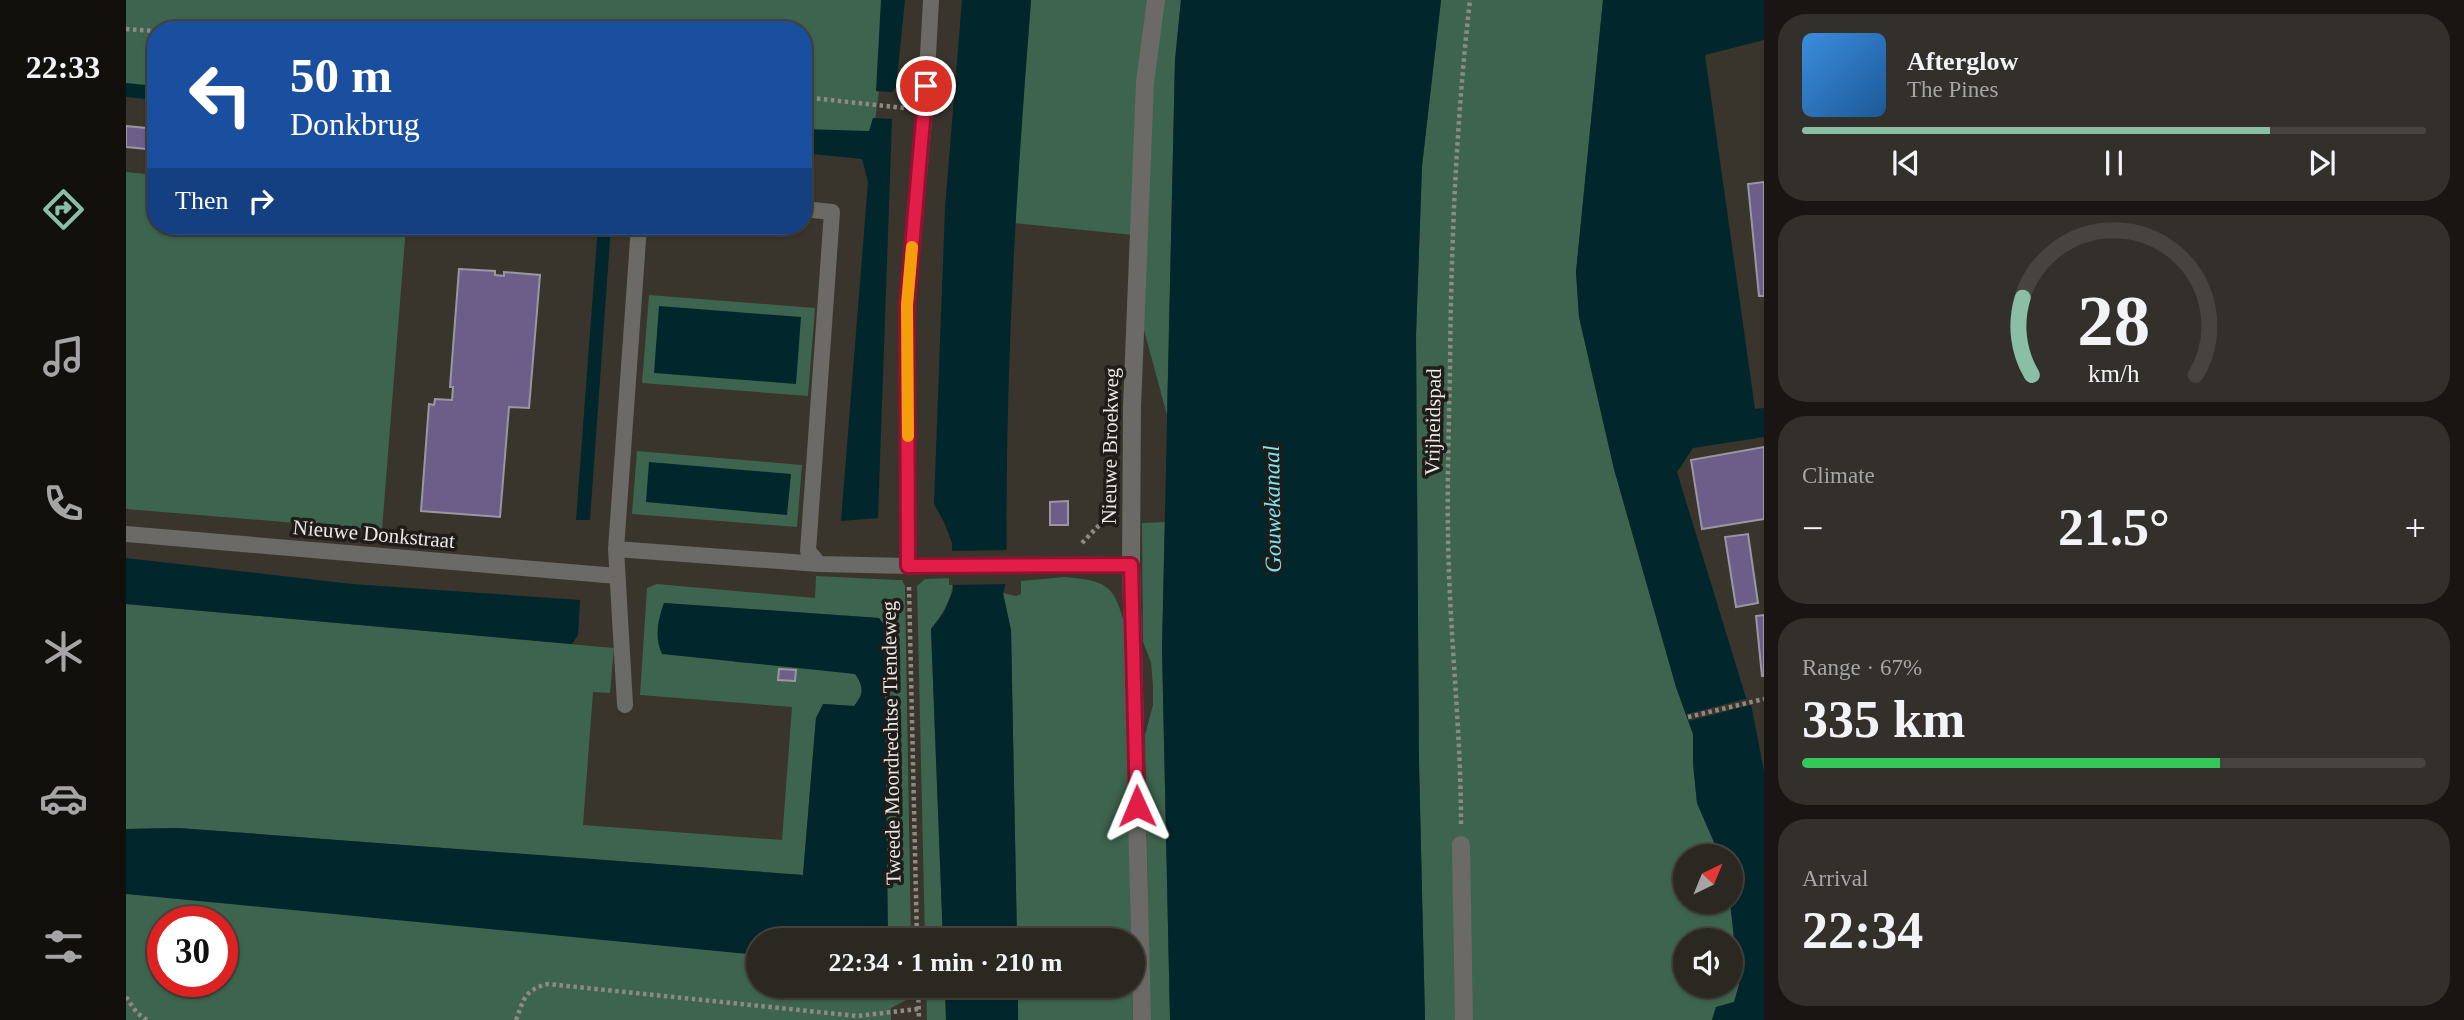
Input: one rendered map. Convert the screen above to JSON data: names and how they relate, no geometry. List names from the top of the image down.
{
  "streets": {
    "street": ["Nieuwe Broekweg"],
    "lane": ["Nieuwe Donkstraat"],
    "path": ["Vrijheidspad", "Tweede Moordrechtse Tiendeweg"]
  },
  "water": ["Gouwekanaal"],
  "north": "top right",
  "page": {
    "tabs": "22:33",
    "turn": ["50 m", "Donkbrug"],
    "song": ["Afterglow", "The Pines"],
    "then": "Then",
    "tile": [
      "Climate",
      ["Range · 67%", "335 km"],
      ["Arrival", "22:34"]
    ],
    "heat": ["−", "21.5°", "+"],
    "limit": "30",
    "trip": "22:34 · 1 min · 210 m",
    "gauge": ["28", "km/h"]
  }
}
